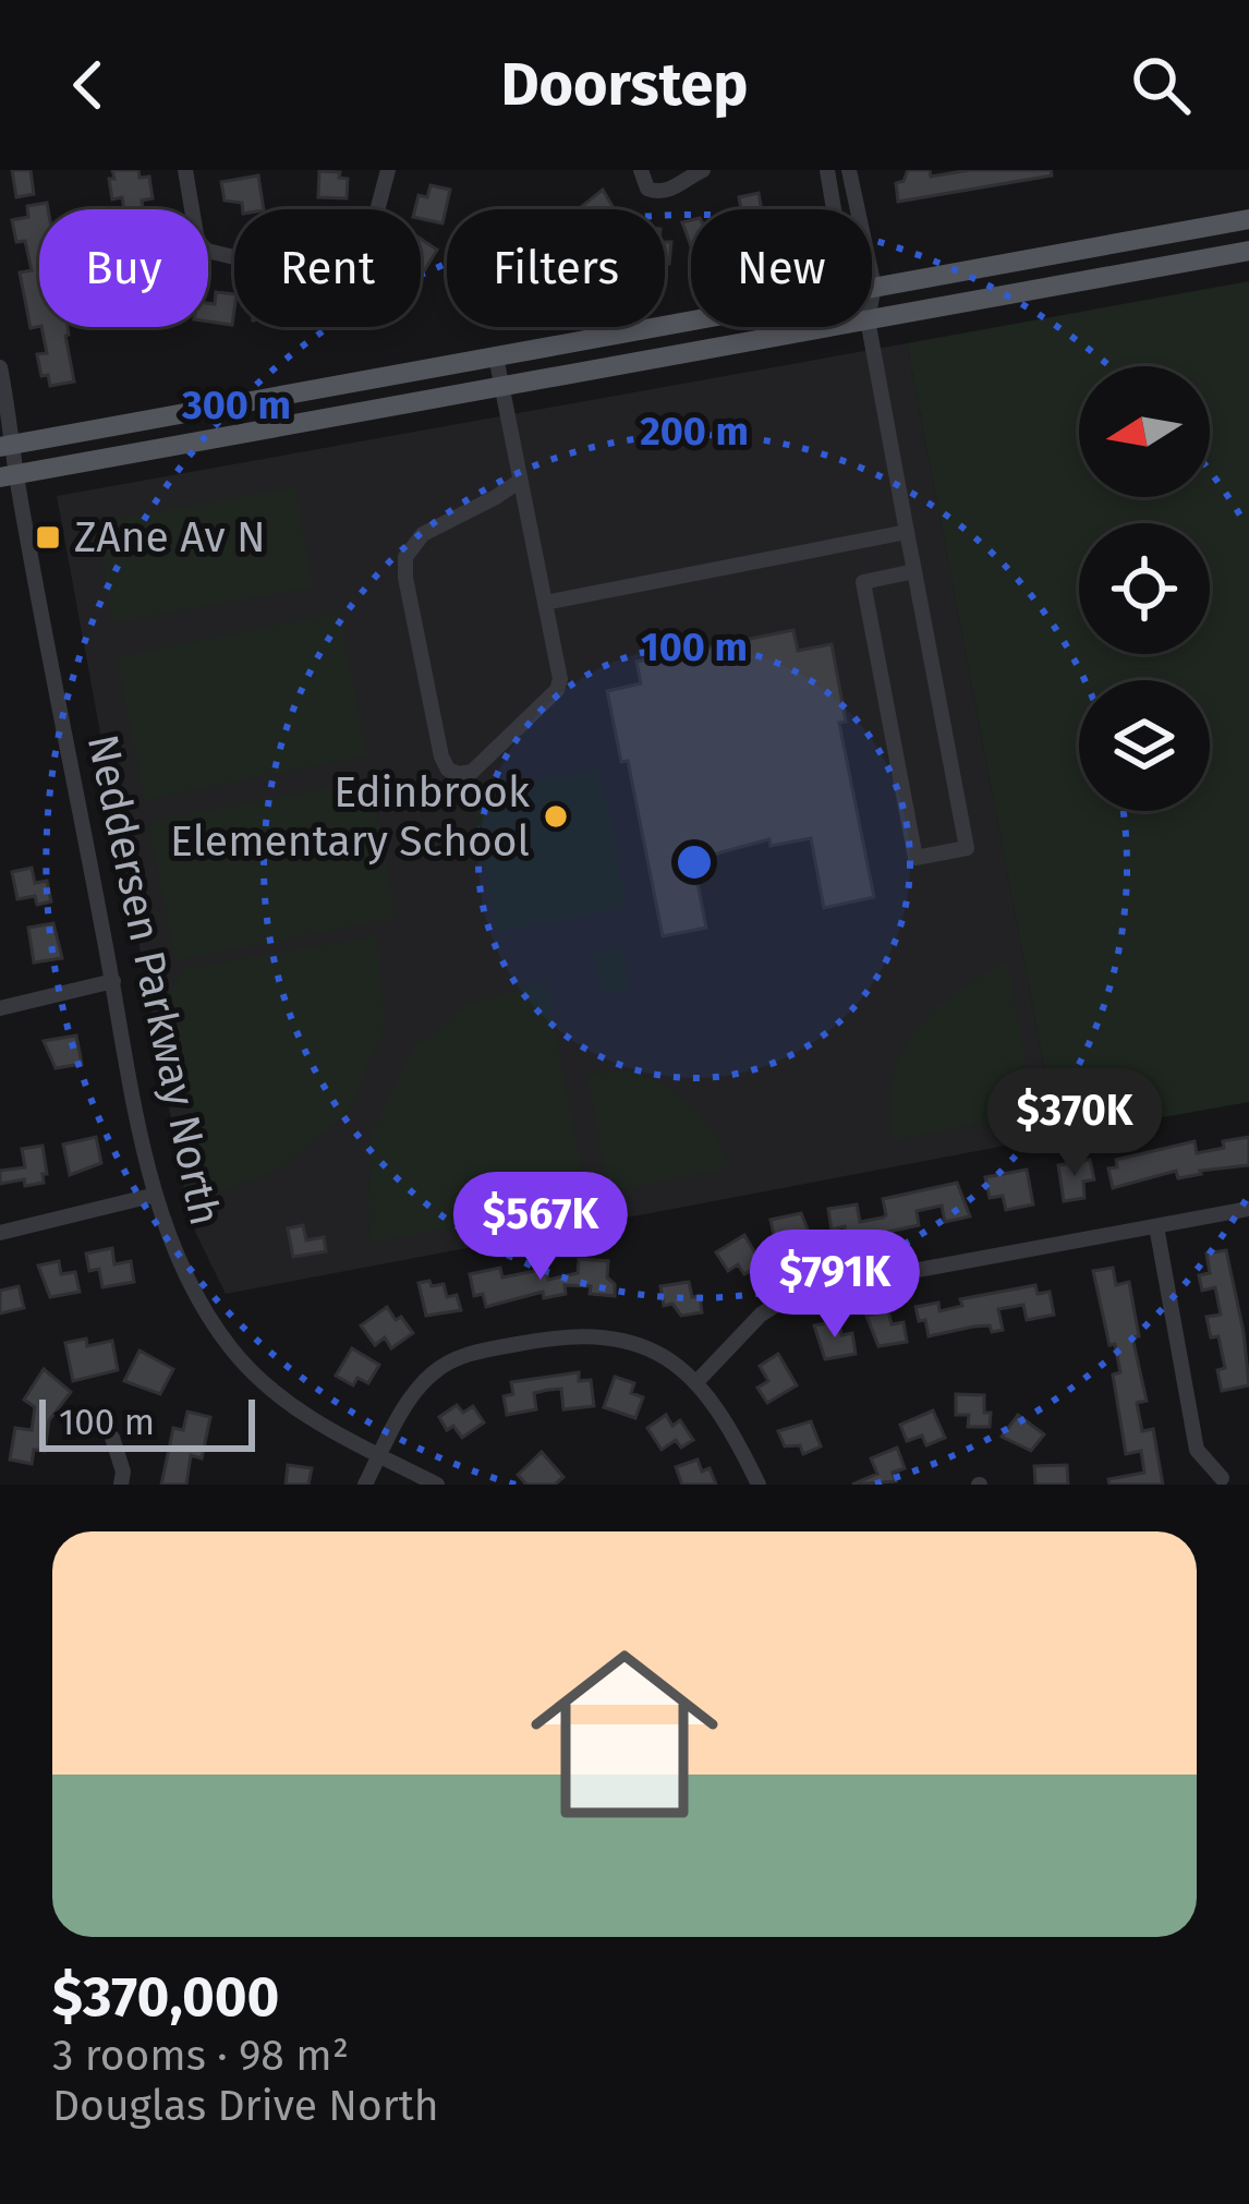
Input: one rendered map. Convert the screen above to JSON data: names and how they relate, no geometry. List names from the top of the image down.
{
  "streets": {
    "street": ["Neddersen Parkway North"]
  },
  "places": {
    "transit": ["ZAne Av N"],
    "other": ["Edinbrook Elementary School"]
  },
  "scale_bar": "100 m",
  "north": "left",
  "page": {
    "header": "Doorstep",
    "chip": [
      "Buy",
      "Rent",
      "Filters",
      "New"
    ],
    "price": ["$370K", "$567K", "$791K"],
    "scale": "100 m",
    "list": [
      {
        "name": "$370,000",
        "note": "3 rooms · 98 m² · Douglas Drive North"
      }
    ]
  },
  "rings": ["300 m", "200 m", "100 m"]
}
